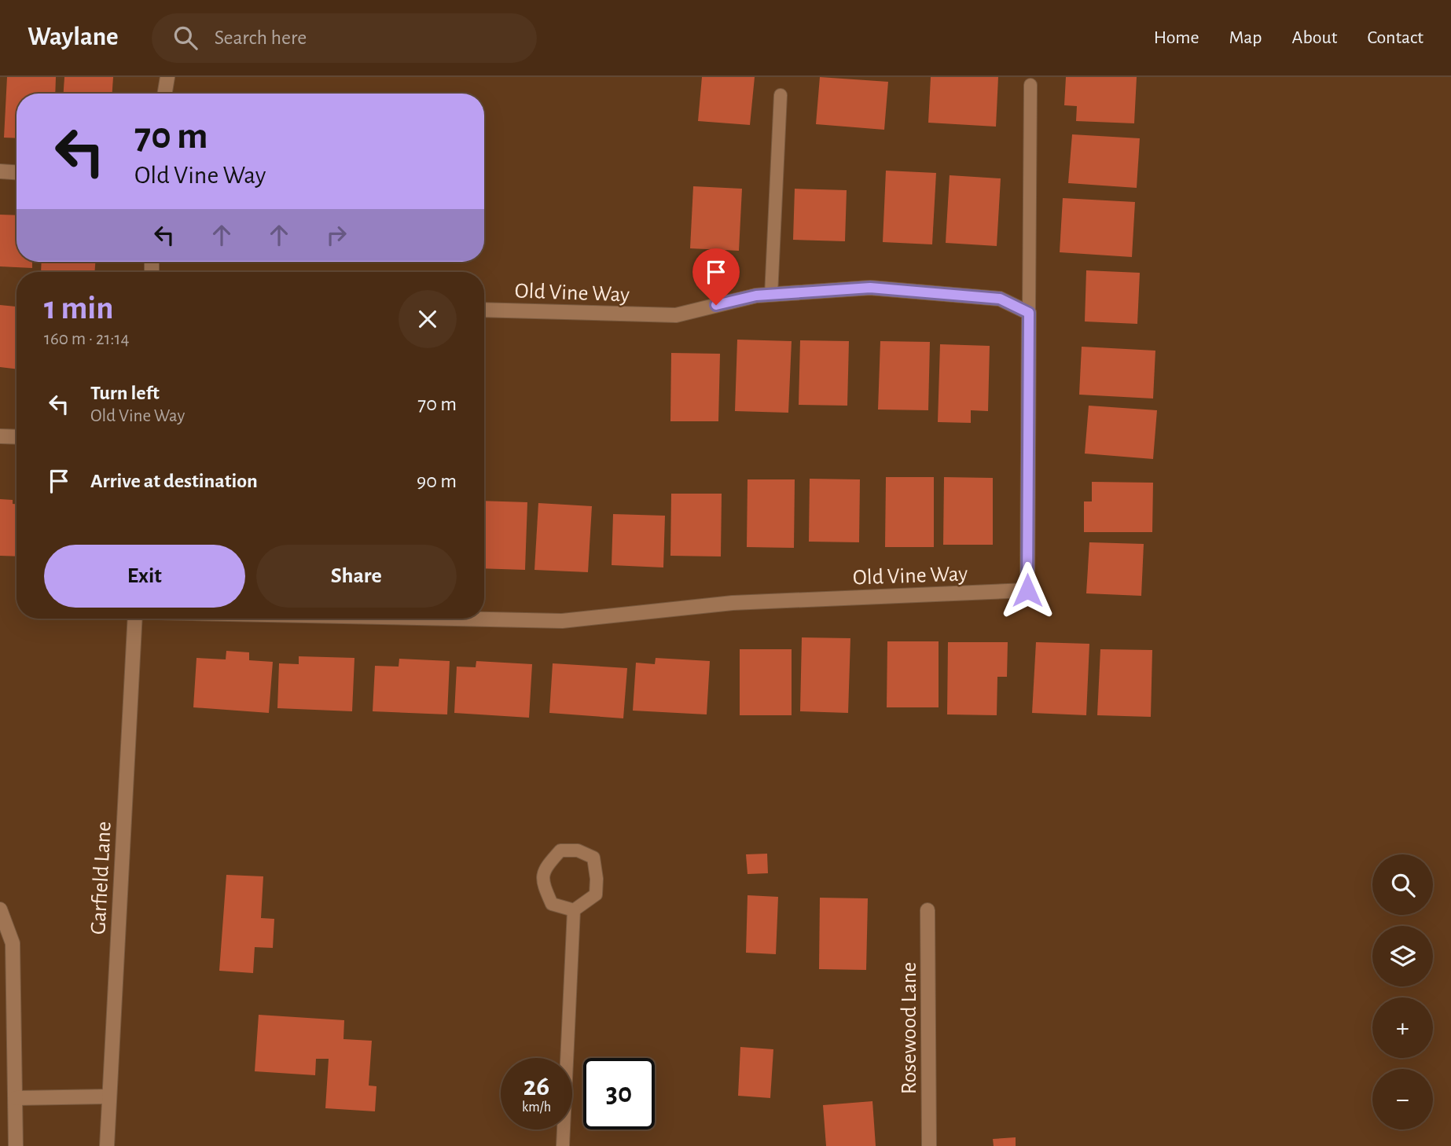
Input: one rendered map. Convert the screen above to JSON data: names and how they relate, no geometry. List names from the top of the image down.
{
  "streets": {
    "street": ["Old Vine Way", "Garfield Lane", "Rosewood Lane"]
  },
  "page": {
    "header": "Waylane",
    "search": "Search here",
    "nav": [
      "Home",
      "Map",
      "About",
      "Contact"
    ],
    "turn": ["70 m", "Old Vine Way"],
    "heading": ["1 min", "160 m · 21:14"],
    "list": [
      {
        "name": "Turn left",
        "note": "Old Vine Way",
        "value": "70 m"
      },
      {
        "name": "Arrive at destination",
        "value": "90 m"
      }
    ],
    "buttons": ["Exit", "Share"],
    "map_buttons": ["+", "−"],
    "speed": "26 km/h",
    "limit": "30"
  }
}
